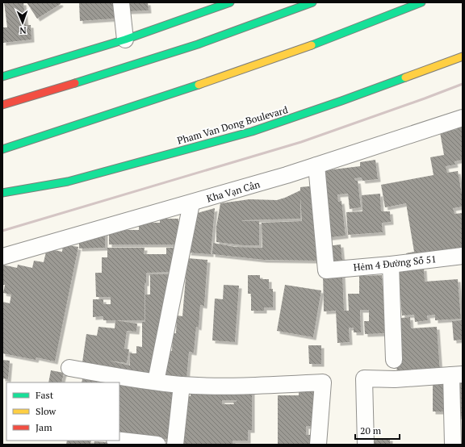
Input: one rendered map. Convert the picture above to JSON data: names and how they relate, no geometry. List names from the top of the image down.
{
  "streets": {
    "main road": ["Pham Van Dong Boulevard"],
    "street": ["Kha Vạn Cân", "Hẻm 4 Đường Số 51"]
  },
  "crossings": [
    ["Kha Vạn Cân", "Hẻm 4 Đường Số 51"]
  ],
  "legend": ["Fast", "Slow", "Jam"],
  "scale_bar": "20 m",
  "north": "bottom"
}
